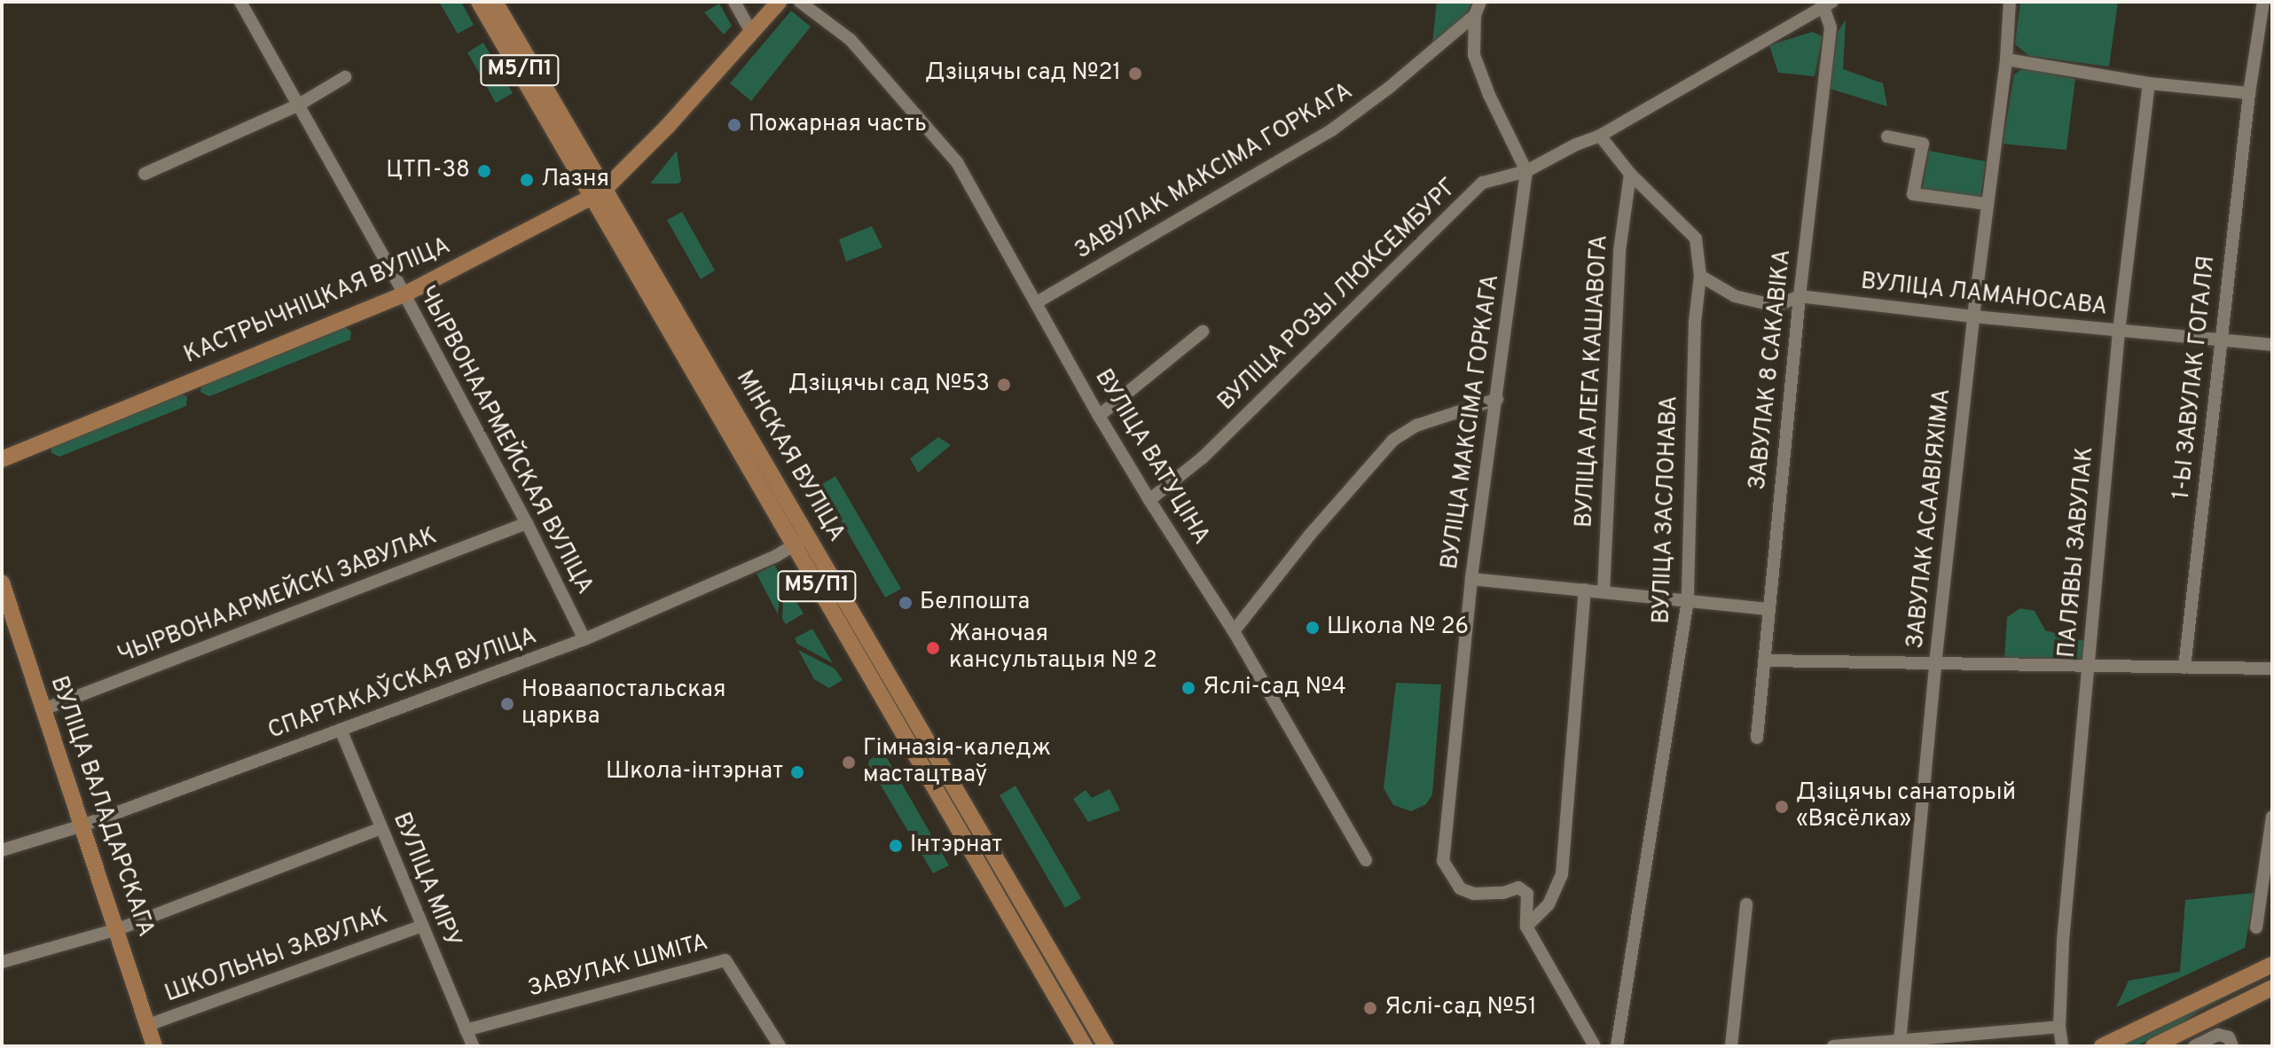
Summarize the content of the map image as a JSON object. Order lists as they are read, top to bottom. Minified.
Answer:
{"streets":{"main road":["М5/П1","КАСТРЫЧНІЦКАЯ ВУЛІЦА","МІНСКАЯ ВУЛІЦА","ВУЛІЦА ВАЛАДАРСКАГА"],"street":["ЗАВУЛАК МАКСІМА ГОРКАГА","ВУЛІЦА РОЗЫ ЛЮКСЕМБУРГ","ВУЛІЦА ЛАМАНОСАВА","ЗАВУЛАК 8 САКАВІКА","1-Ы ЗАВУЛАК ГОГАЛЯ","ВУЛІЦА АЛЕГА КАШАВОГА","ВУЛІЦА МАКСІМА ГОРКАГА","ЧЫРВОНААРМЕЙСКАЯ ВУЛІЦА","ВУЛІЦА ВАТУЦІНА","ВУЛІЦА ЗАСЛОНАВА","ЗАВУЛАК АСААВІЯХІМА","ПАЛЯВЫ ЗАВУЛАК","ЧЫРВОНААРМЕЙСКІ ЗАВУЛАК","СПАРТАКАЎСКАЯ ВУЛІЦА","ВУЛІЦА МІРУ","ШКОЛЬНЫ ЗАВУЛАК","ЗАВУЛАК ШМІТА"]},"crossings":[["ЗАВУЛАК МАКСІМА ГОРКАГА","ВУЛІЦА ВАТУЦІНА"],["ВУЛІЦА РОЗЫ ЛЮКСЕМБУРГ","ЗАВУЛАК 8 САКАВІКА"],["ВУЛІЦА РОЗЫ ЛЮКСЕМБУРГ","ВУЛІЦА МАКСІМА ГОРКАГА"],["ВУЛІЦА РОЗЫ ЛЮКСЕМБУРГ","ВУЛІЦА ВАТУЦІНА"],["ВУЛІЦА РОЗЫ ЛЮКСЕМБУРГ","ВУЛІЦА ЗАСЛОНАВА"],["ВУЛІЦА ЛАМАНОСАВА","ЗАВУЛАК 8 САКАВІКА"],["ВУЛІЦА ЛАМАНОСАВА","1-Ы ЗАВУЛАК ГОГАЛЯ"],["ВУЛІЦА ЛАМАНОСАВА","ВУЛІЦА ЗАСЛОНАВА"],["ВУЛІЦА ЛАМАНОСАВА","ЗАВУЛАК АСААВІЯХІМА"],["ВУЛІЦА ЛАМАНОСАВА","ПАЛЯВЫ ЗАВУЛАК"],["КАСТРЫЧНІЦКАЯ ВУЛІЦА","ЧЫРВОНААРМЕЙСКАЯ ВУЛІЦА"],["КАСТРЫЧНІЦКАЯ ВУЛІЦА","МІНСКАЯ ВУЛІЦА"],["ВУЛІЦА АЛЕГА КАШАВОГА","ВУЛІЦА ЗАСЛОНАВА"],["ЧЫРВОНААРМЕЙСКАЯ ВУЛІЦА","ЧЫРВОНААРМЕЙСКІ ЗАВУЛАК"],["ЧЫРВОНААРМЕЙСКАЯ ВУЛІЦА","СПАРТАКАЎСКАЯ ВУЛІЦА"],["МІНСКАЯ ВУЛІЦА","СПАРТАКАЎСКАЯ ВУЛІЦА"],["ЧЫРВОНААРМЕЙСКІ ЗАВУЛАК","ВУЛІЦА ВАЛАДАРСКАГА"],["СПАРТАКАЎСКАЯ ВУЛІЦА","ВУЛІЦА ВАЛАДАРСКАГА"],["СПАРТАКАЎСКАЯ ВУЛІЦА","ВУЛІЦА МІРУ"],["ВУЛІЦА ВАЛАДАРСКАГА","ШКОЛЬНЫ ЗАВУЛАК"],["ВУЛІЦА МІРУ","ШКОЛЬНЫ ЗАВУЛАК"],["ВУЛІЦА МІРУ","ЗАВУЛАК ШМІТА"]],"places":["Дзіцячы сад №21","Пожарная часть","ЦТП-38","Лазня","Дзіцячы сад №53","Белпошта","Школа № 26","Жаночая кансультацыя № 2","Яслі-сад №4","Новаапостальская царква","Гімназія-каледж мастацтваў","Школа-інтэрнат","Дзіцячы санаторый «Вясёлка»","Інтэрнат","Яслі-сад №51"]}
